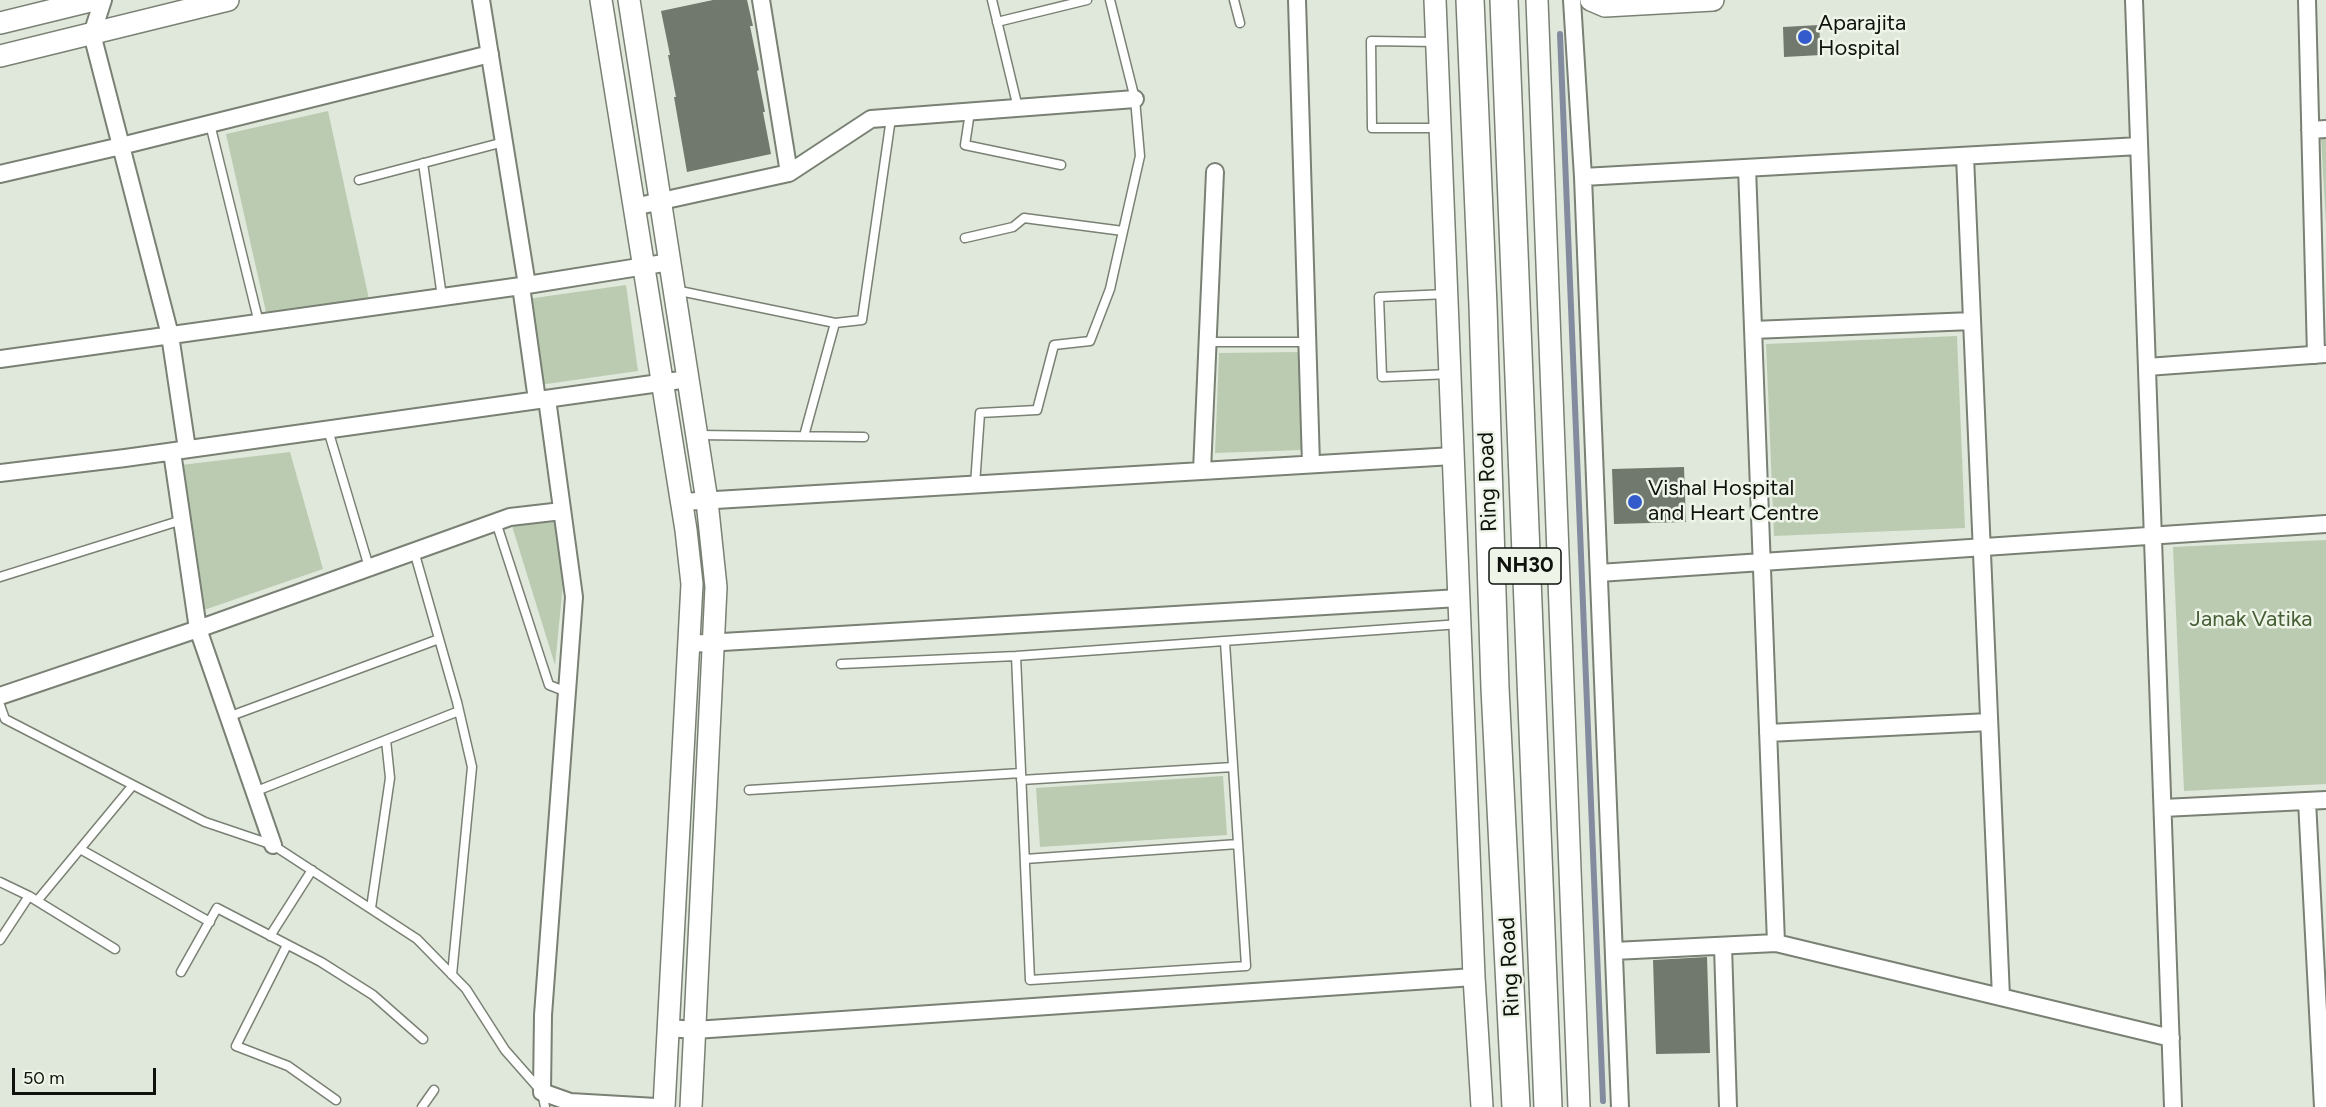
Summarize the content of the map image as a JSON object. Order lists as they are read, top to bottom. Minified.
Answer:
{"streets":{"highway":["Ring Road","NH30"]},"parks":["Janak Vatika"],"places":["Aparajita Hospital","Vishal Hospital and Heart Centre"],"scale_bar":"50 m"}
